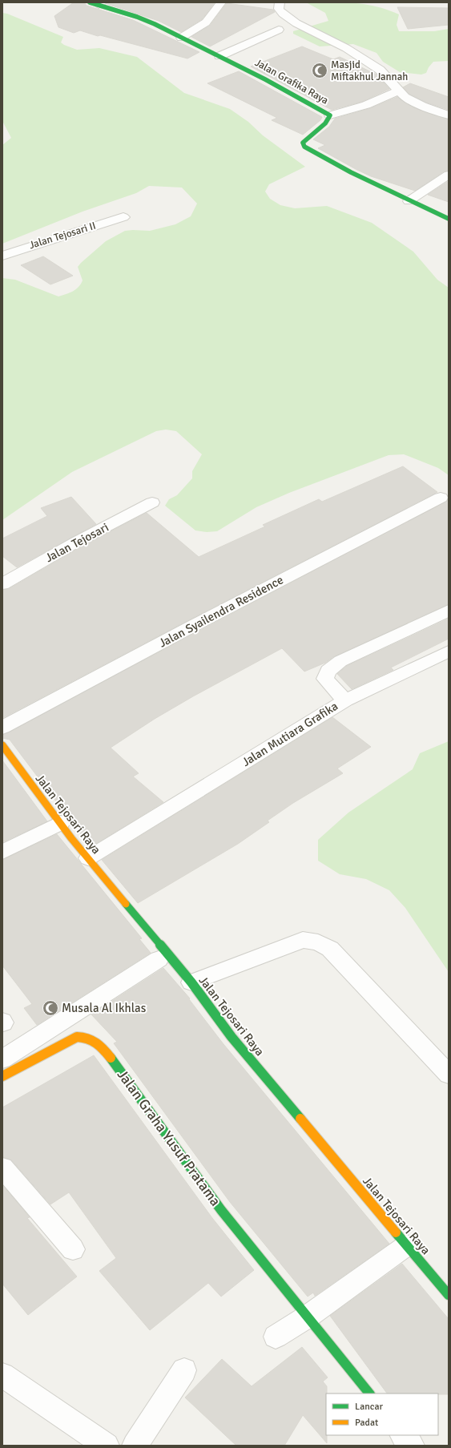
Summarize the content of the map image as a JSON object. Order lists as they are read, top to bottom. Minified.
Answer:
{"streets":{"street":["Jalan Grafika Raya","Jalan Tejosari II","Jalan Tejosari","Jalan Syailendra Residence","Jalan Mutiara Grafika","Jalan Tejosari Raya","Jalan Graha Yusuf Pratama"]},"crossings":[["Jalan Mutiara Grafika","Jalan Tejosari Raya"]],"places":{"mosque":["Masjid Miftakhul Jannah","Musala Al Ikhlas"]},"legend":["Lancar","Padat"]}
